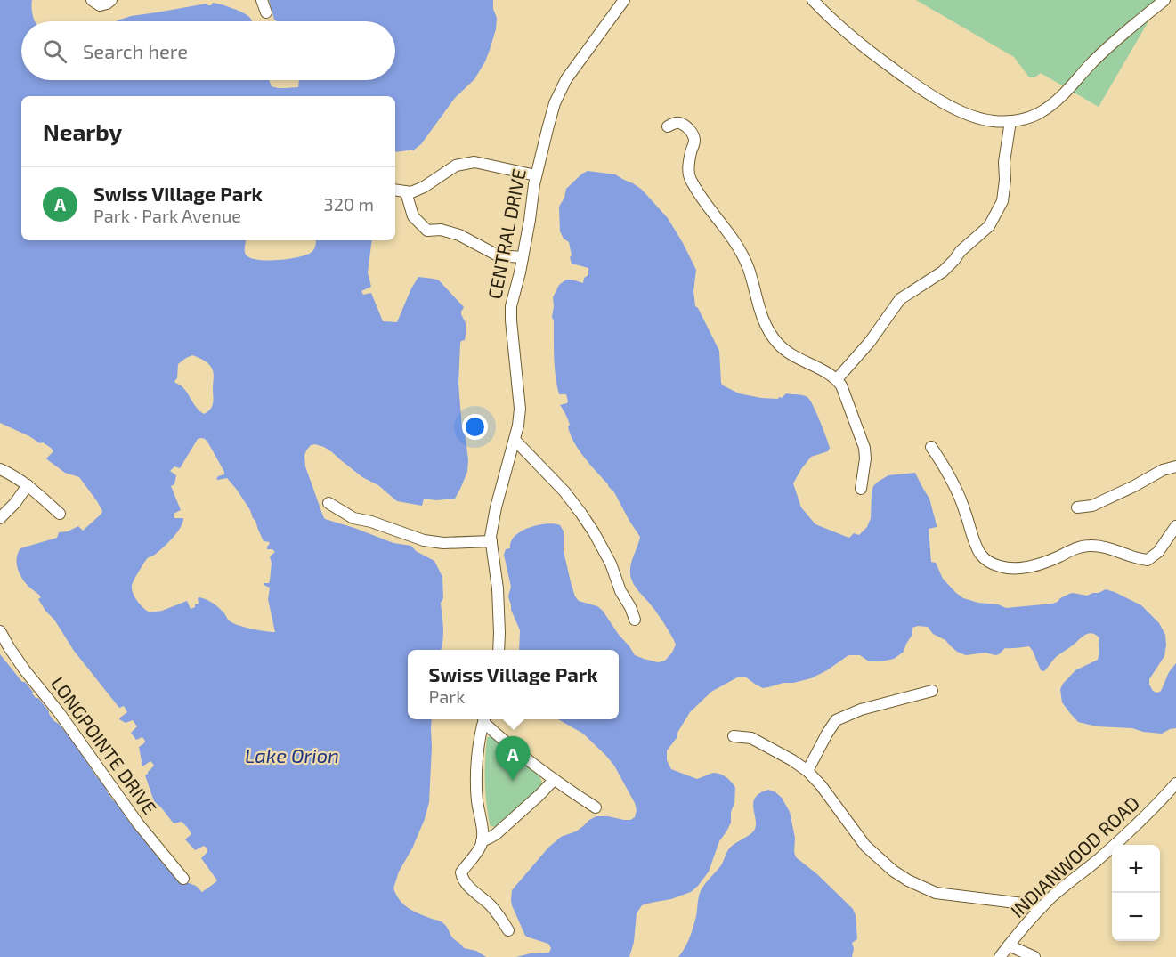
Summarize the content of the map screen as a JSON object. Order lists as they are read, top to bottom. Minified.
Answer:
{"streets":{"street":["CENTRAL DRIVE","LONGPOINTE DRIVE","INDIANWOOD ROAD"]},"water":["Lake Orion"],"page":{"search":"Search here","heading":"Nearby","list":[{"mark":"A","name":"Swiss Village Park","note":"Park · Park Avenue","value":"320 m"}],"popup":["Swiss Village Park","Park"],"pins":"A","map_buttons":["+","−"]}}
